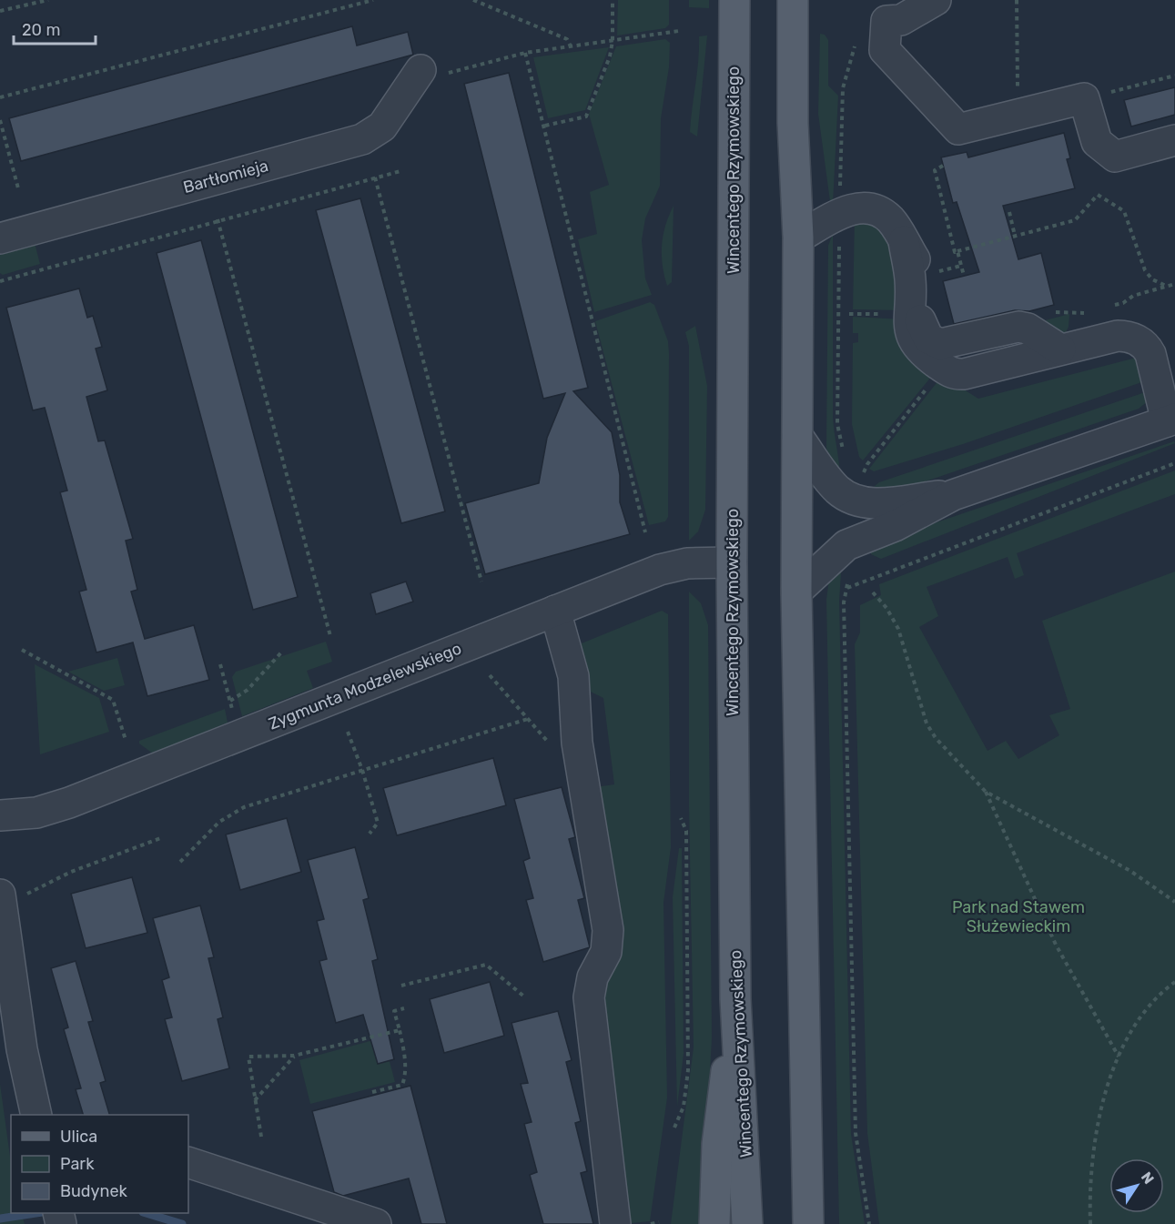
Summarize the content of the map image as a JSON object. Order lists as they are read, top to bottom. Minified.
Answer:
{"streets":{"main road":["Wincentego Rzymowskiego"],"street":["Bartłomieja","Zygmunta Modzelewskiego"]},"crossings":[["Wincentego Rzymowskiego","Zygmunta Modzelewskiego"]],"parks":["Park nad Stawem Służewieckim"],"legend":["Ulica","Park","Budynek"],"scale_bar":"20 m","north":"top right"}
